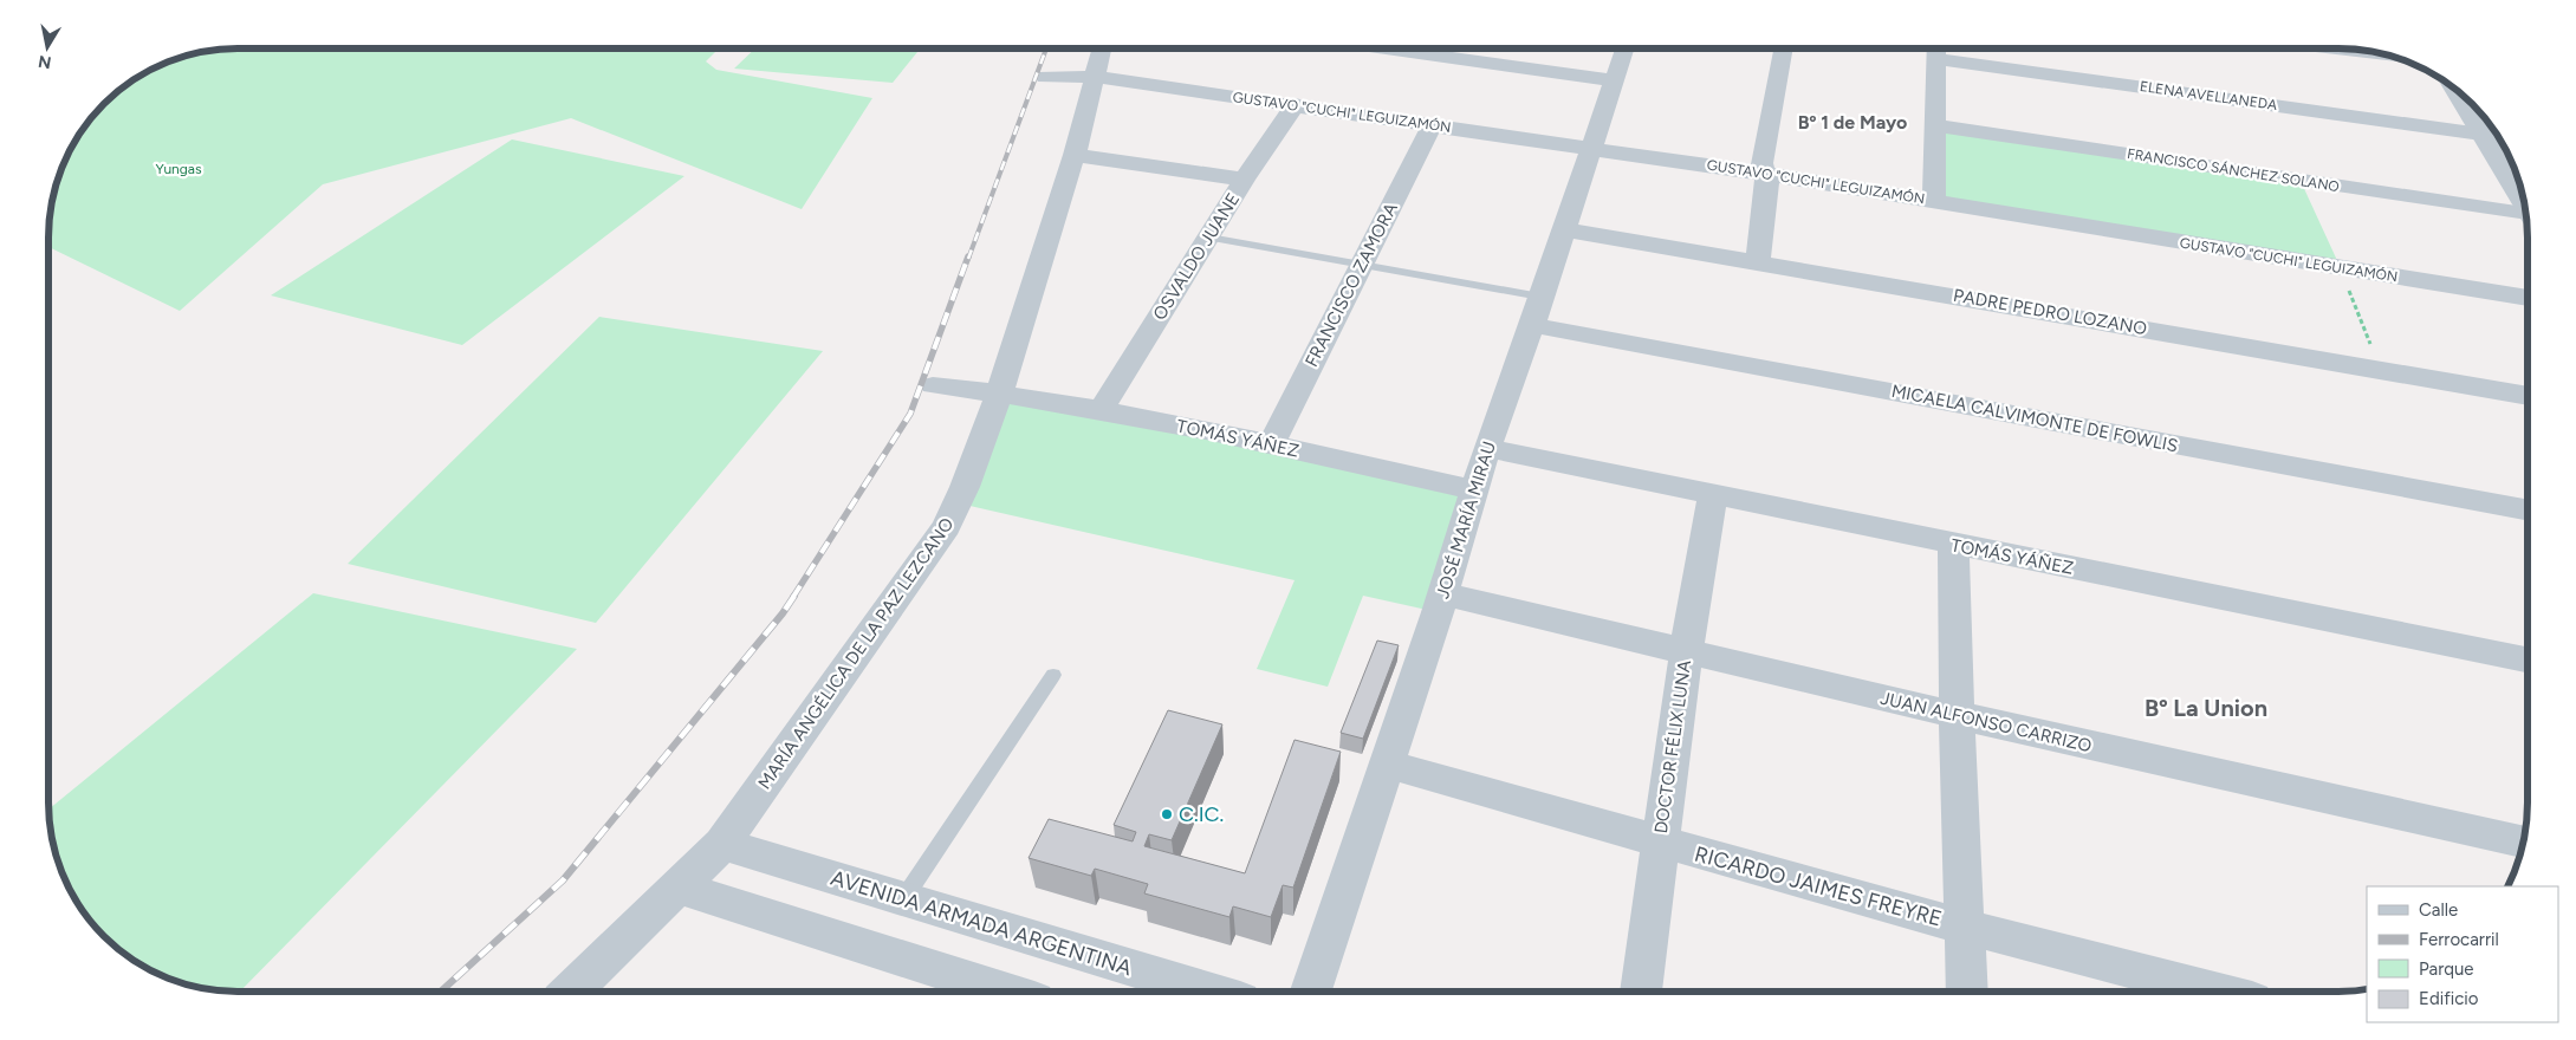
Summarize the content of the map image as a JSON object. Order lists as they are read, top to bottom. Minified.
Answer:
{"streets":{"street":["ELENA AVELLANEDA","GUSTAVO \"CUCHI\" LEGUIZAMÓN","FRANCISCO SÁNCHEZ SOLANO","OSVALDO JUANE","FRANCISCO ZAMORA","PADRE PEDRO LOZANO","MICAELA CALVIMONTE DE FOWLIS","TOMÁS YÁÑEZ","JOSÉ MARÍA MIRAU","MARÍA ANGÉLICA DE LA PAZ LEZCANO","JUAN ALFONSO CARRIZO","DOCTOR FÉLIX LUNA","RICARDO JAIMES FREYRE","AVENIDA ARMADA ARGENTINA"]},"crossings":[["GUSTAVO \"CUCHI\" LEGUIZAMÓN","OSVALDO JUANE"],["GUSTAVO \"CUCHI\" LEGUIZAMÓN","FRANCISCO ZAMORA"],["GUSTAVO \"CUCHI\" LEGUIZAMÓN","JOSÉ MARÍA MIRAU"],["GUSTAVO \"CUCHI\" LEGUIZAMÓN","MARÍA ANGÉLICA DE LA PAZ LEZCANO"],["OSVALDO JUANE","TOMÁS YÁÑEZ"],["FRANCISCO ZAMORA","TOMÁS YÁÑEZ"],["PADRE PEDRO LOZANO","JOSÉ MARÍA MIRAU"],["MICAELA CALVIMONTE DE FOWLIS","JOSÉ MARÍA MIRAU"],["TOMÁS YÁÑEZ","JOSÉ MARÍA MIRAU"],["TOMÁS YÁÑEZ","MARÍA ANGÉLICA DE LA PAZ LEZCANO"],["TOMÁS YÁÑEZ","DOCTOR FÉLIX LUNA"],["JOSÉ MARÍA MIRAU","JUAN ALFONSO CARRIZO"],["JOSÉ MARÍA MIRAU","RICARDO JAIMES FREYRE"],["MARÍA ANGÉLICA DE LA PAZ LEZCANO","AVENIDA ARMADA ARGENTINA"],["JUAN ALFONSO CARRIZO","DOCTOR FÉLIX LUNA"],["DOCTOR FÉLIX LUNA","RICARDO JAIMES FREYRE"]],"districts":["Bº 1 de Mayo","Bº La Union"],"parks":["Yungas"],"places":["C.IC."],"legend":["Calle","Ferrocarril","Parque","Edificio"],"north":"bottom"}
